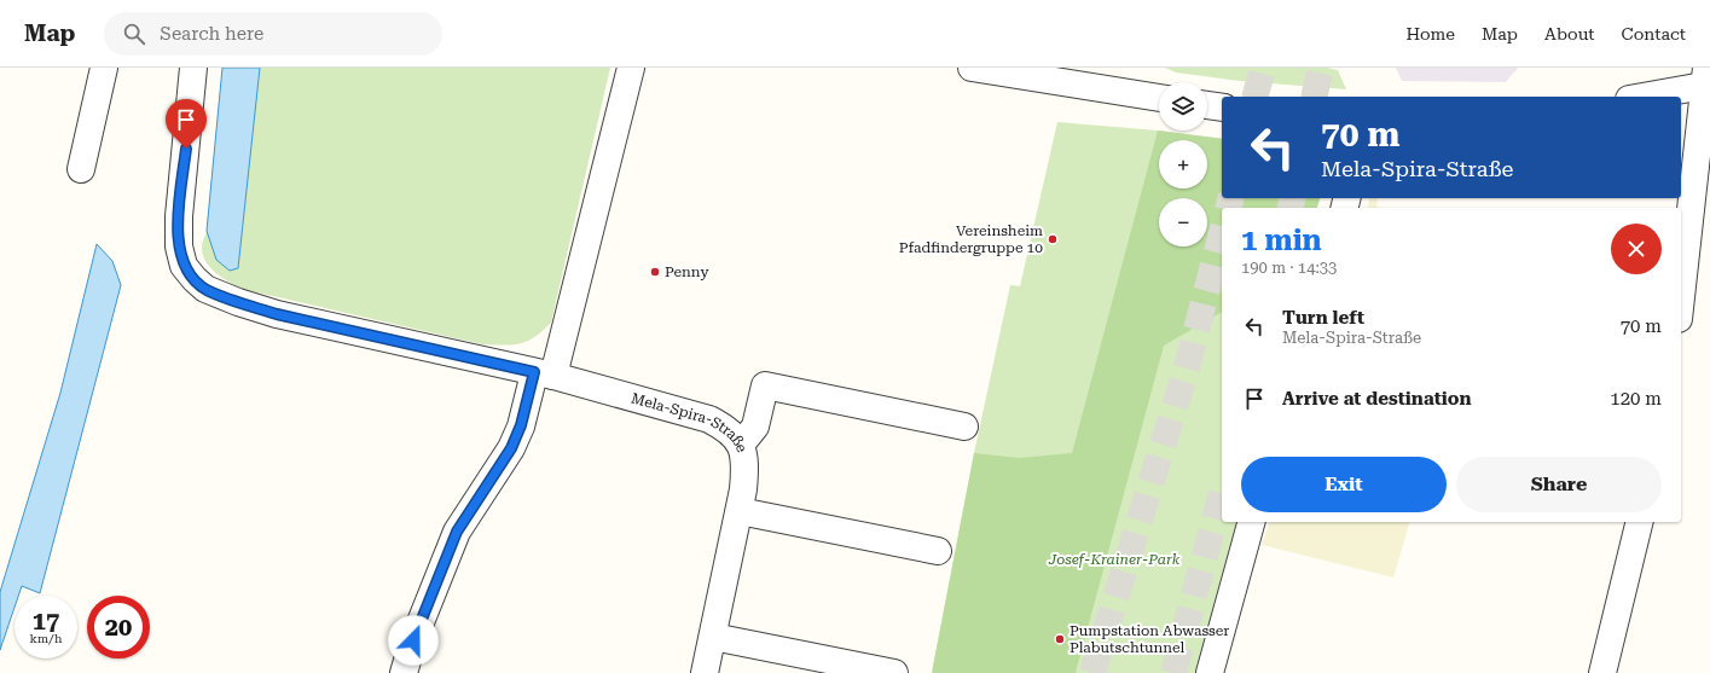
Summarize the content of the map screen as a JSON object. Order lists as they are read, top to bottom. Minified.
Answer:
{"streets":{"street":["Mela-Spira-Straße"]},"parks":["Josef-Krainer-Park"],"places":["Vereinsheim Pfadfindergruppe 10","Penny","Pumpstation Abwasser Plabutschtunnel"],"page":{"header":"Map","search":"Search here","nav":["Home","Map","About","Contact"],"map_buttons":["+","−"],"turn":["70 m","Mela-Spira-Straße"],"heading":["1 min","190 m · 14:33"],"list":[{"name":"Turn left","note":"Mela-Spira-Straße","value":"70 m"},{"name":"Arrive at destination","value":"120 m"}],"buttons":["Exit","Share"],"speed":"17 km/h","limit":"20"}}
